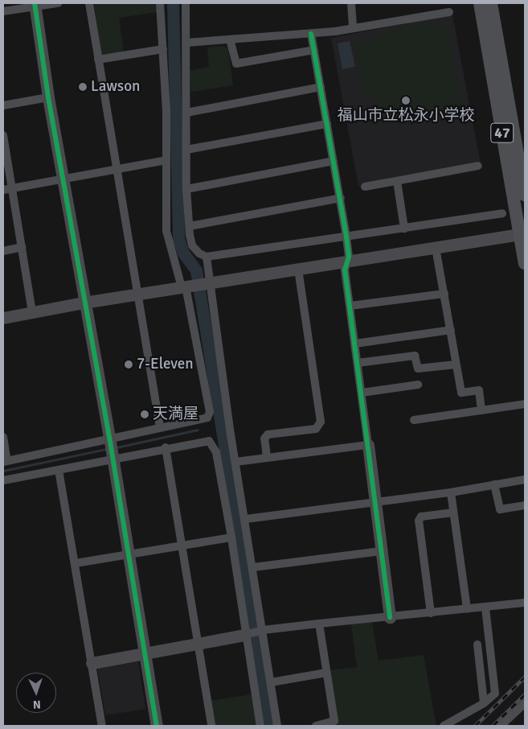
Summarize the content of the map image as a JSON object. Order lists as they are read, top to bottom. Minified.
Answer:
{"streets":{"main road":["47"]},"places":["Lawson","福山市立松永小学校","7-Eleven","天満屋"],"north":"bottom"}
